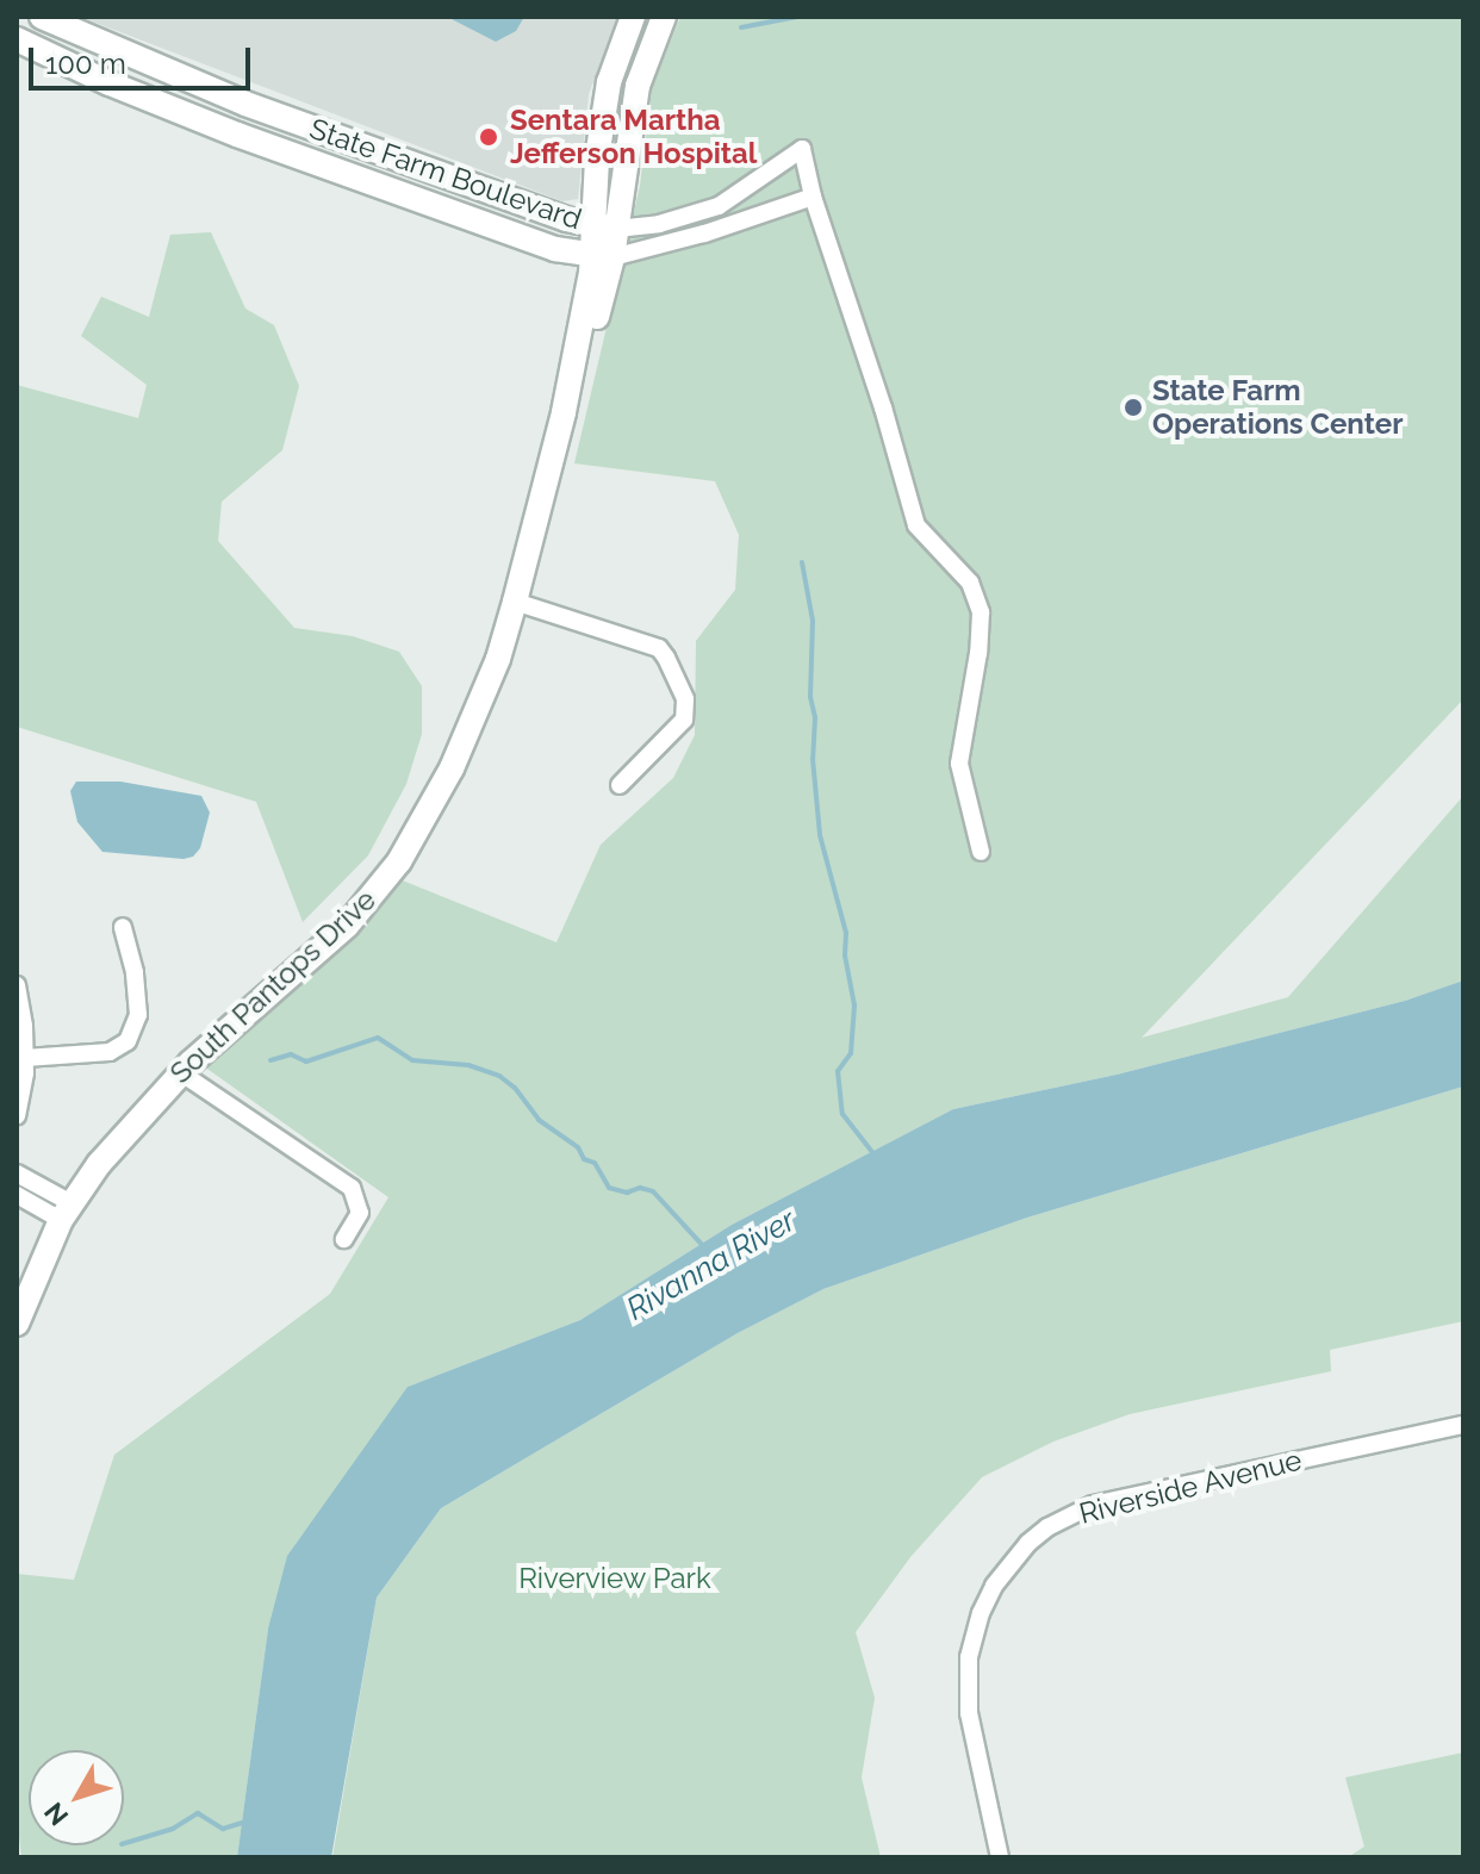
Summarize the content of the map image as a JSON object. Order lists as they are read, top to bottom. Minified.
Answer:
{"streets":{"street":["State Farm Boulevard","South Pantops Drive","Riverside Avenue"]},"crossings":[["State Farm Boulevard","South Pantops Drive"]],"water":["Rivanna River"],"parks":["Riverview Park"],"places":["Sentara Martha Jefferson Hospital","State Farm Operations Center"],"scale_bar":"100 m","north":"bottom left"}
